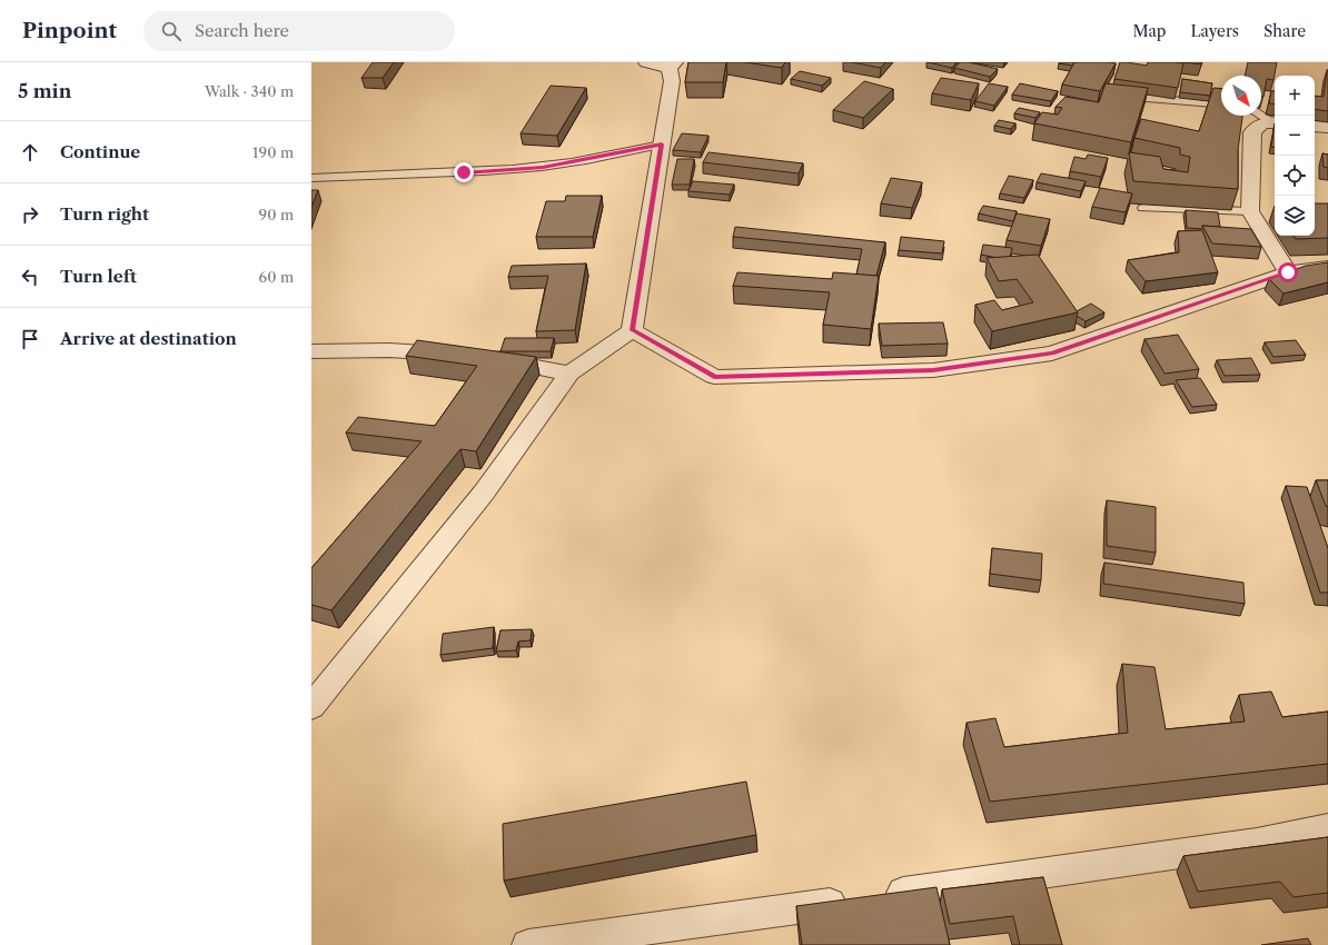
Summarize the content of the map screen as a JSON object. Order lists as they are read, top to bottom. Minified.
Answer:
{"north":"bottom right","page":{"header":"Pinpoint","search":"Search here","nav":["Map","Layers","Share"],"heading":["5 min","Walk · 340 m"],"map_buttons":["+","−"],"list":[["Continue","190 m"],["Turn right","90 m"],["Turn left","60 m"],"Arrive at destination"]}}
